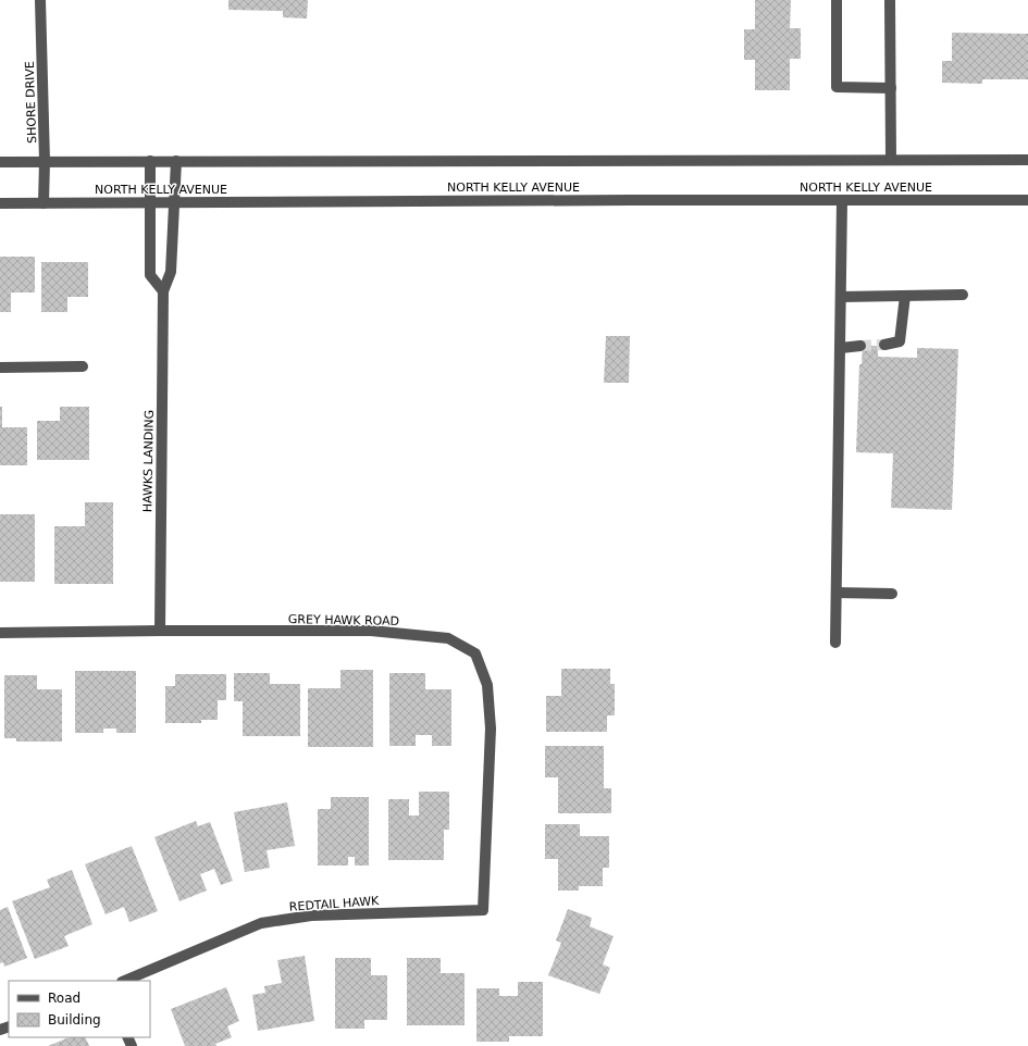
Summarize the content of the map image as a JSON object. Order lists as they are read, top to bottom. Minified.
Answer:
{"streets":{"street":["SHORE DRIVE","NORTH KELLY AVENUE","HAWKS LANDING","GREY HAWK ROAD","REDTAIL HAWK"]},"crossings":[["SHORE DRIVE","NORTH KELLY AVENUE"],["NORTH KELLY AVENUE","HAWKS LANDING"],["HAWKS LANDING","GREY HAWK ROAD"],["GREY HAWK ROAD","REDTAIL HAWK"]],"legend":["Road","Building"]}
